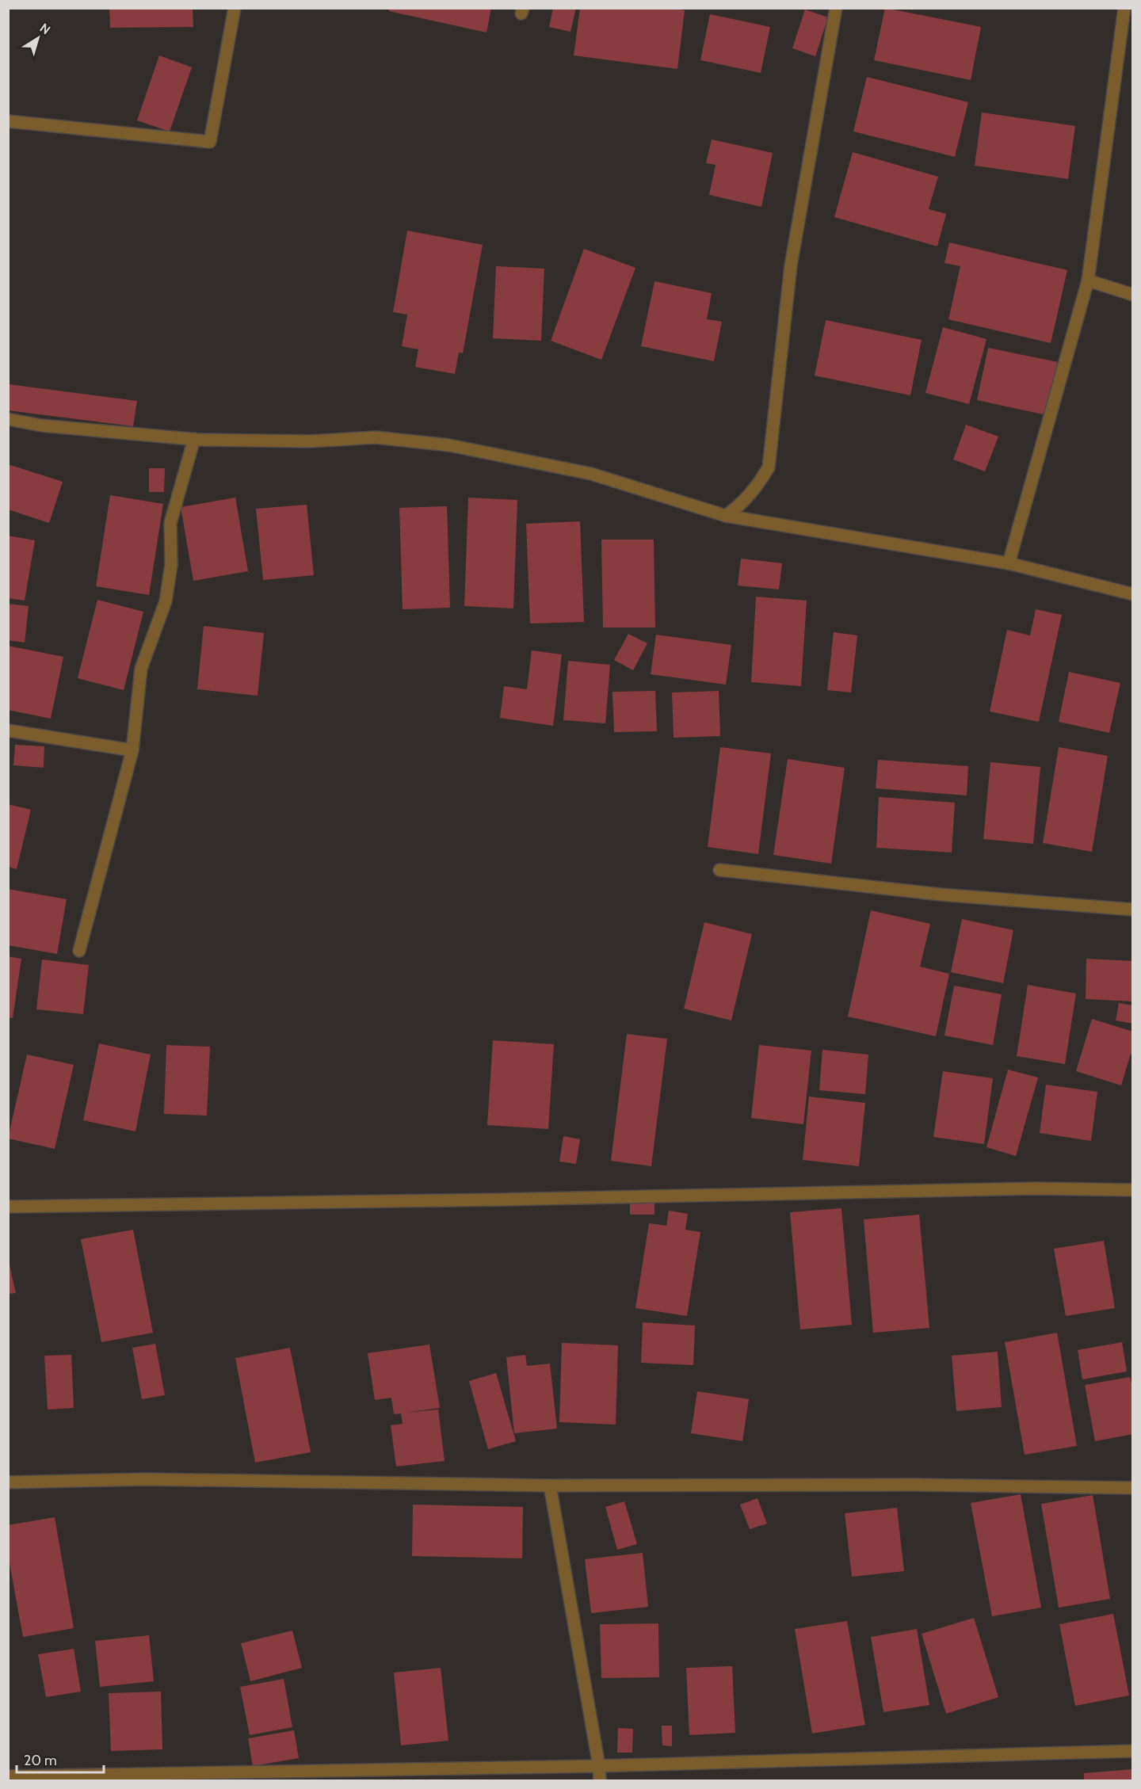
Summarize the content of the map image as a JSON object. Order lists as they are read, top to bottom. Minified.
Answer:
{"scale_bar":"20 m","north":"top right"}
